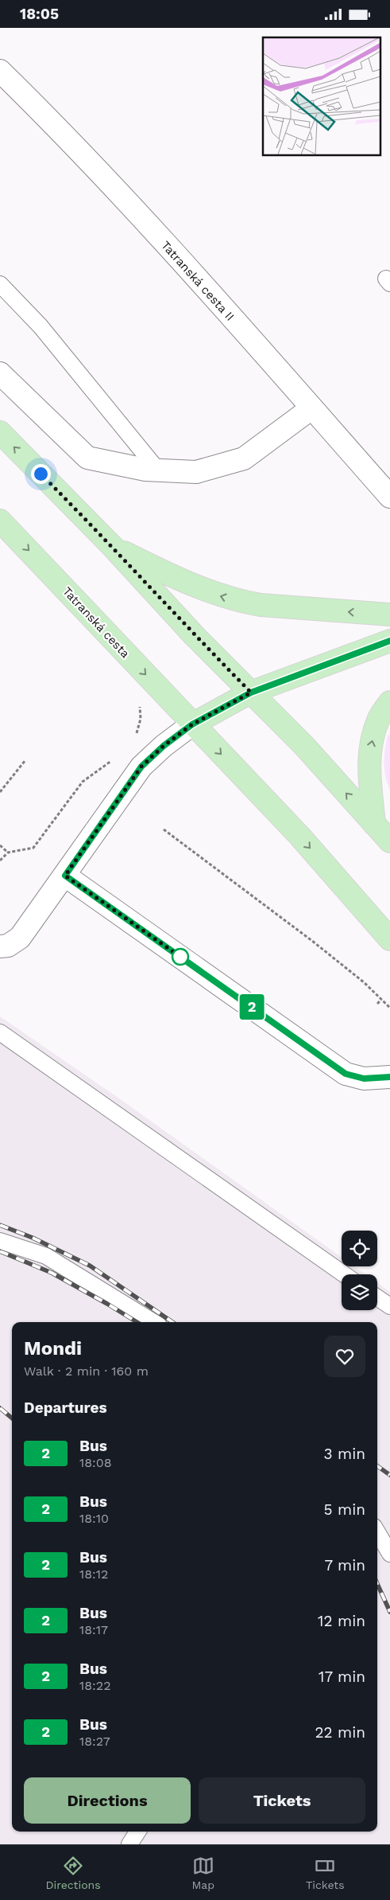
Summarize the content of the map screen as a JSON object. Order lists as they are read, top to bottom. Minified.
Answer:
{"streets":{"main road":["Tatranská cesta"],"street":["Tatranská cesta II"]},"lines":["bus line 2"],"page":{"status":"18:05","on_map":"2","heading":[["Mondi","Walk · 2 min · 160 m"],"Departures"],"list":[{"mark":"2","name":"Bus","note":"18:08","value":"3 min"},{"mark":"2","name":"Bus","note":"18:10","value":"5 min"},{"mark":"2","name":"Bus","note":"18:12","value":"7 min"},{"mark":"2","name":"Bus","note":"18:17","value":"12 min"},{"mark":"2","name":"Bus","note":"18:22","value":"17 min"},{"mark":"2","name":"Bus","note":"18:27","value":"22 min"}],"buttons":["Directions","Tickets"],"tabs":["Directions","Map","Tickets"]}}
